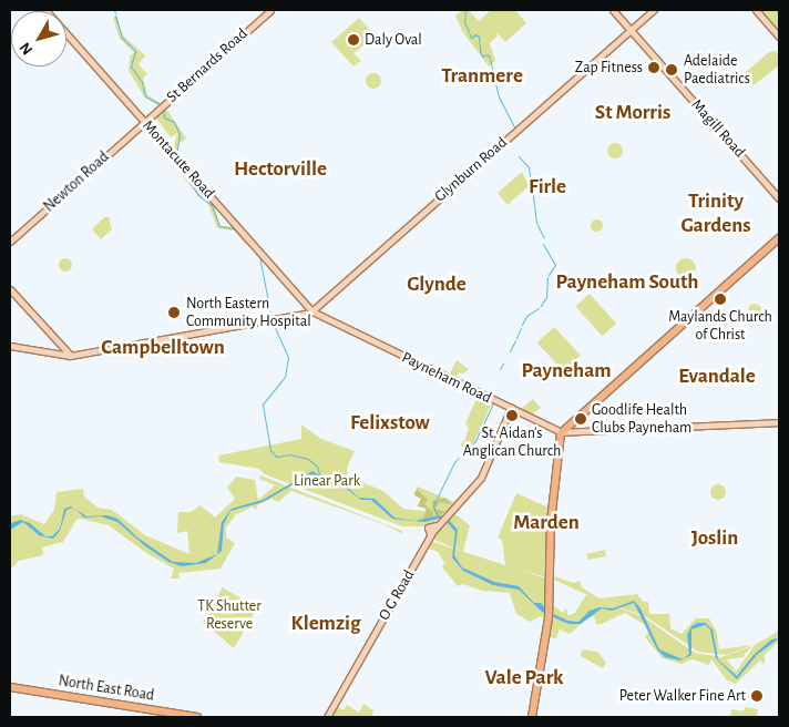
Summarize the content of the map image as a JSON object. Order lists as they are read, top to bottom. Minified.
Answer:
{"streets":{"highway":["North East Road"],"main road":["St Bernards Road","Magill Road","Montacute Road","Glynburn Road","Newton Road","Payneham Road","O G Road"]},"crossings":[["St Bernards Road","Montacute Road"],["St Bernards Road","Newton Road"],["Magill Road","Glynburn Road"],["Montacute Road","Glynburn Road"],["Montacute Road","Newton Road"],["Montacute Road","Payneham Road"],["Glynburn Road","Payneham Road"],["Payneham Road","O G Road"]],"districts":["Tranmere","St Morris","Hectorville","Firle","Trinity Gardens","Payneham South","Glynde","Campbelltown","Payneham","Evandale","Felixstow","Marden","Joslin","Klemzig","Vale Park"],"parks":["Linear Park","TK Shutter Reserve"],"places":["Daly Oval","Zap Fitness","Adelaide Paediatrics","Maylands Church of Christ","North Eastern Community Hospital","St. Aidan's Anglican Church","Goodlife Health Clubs Payneham","Peter Walker Fine Art"],"north":"bottom left"}
